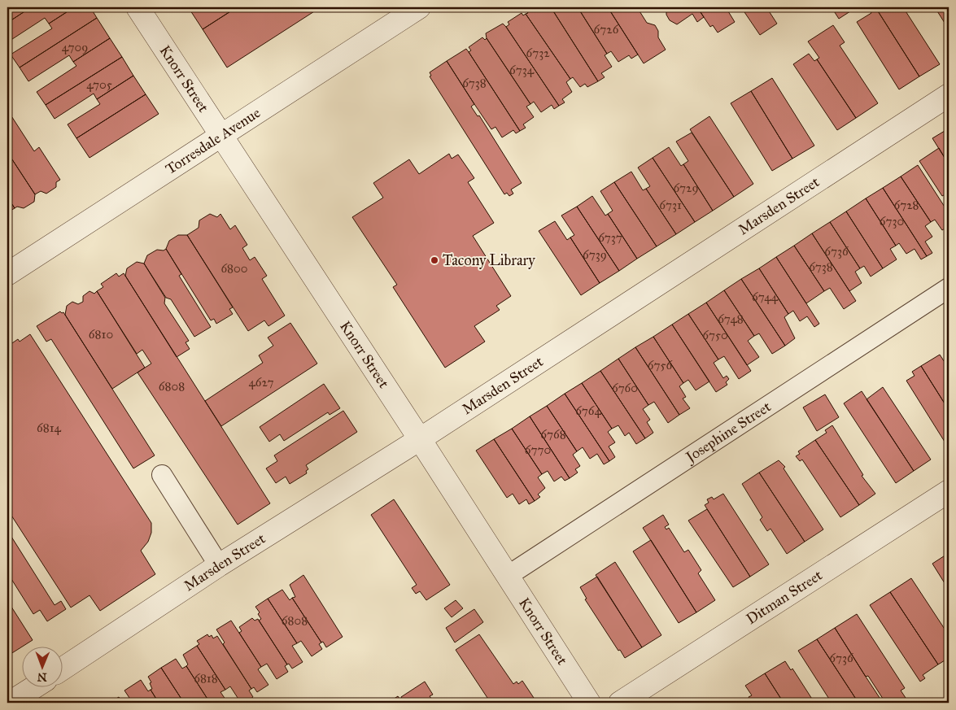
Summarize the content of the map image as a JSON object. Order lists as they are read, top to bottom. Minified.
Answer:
{"streets":{"street":["Knorr Street","Torresdale Avenue","Marsden Street","Ditman Street"],"lane":["Josephine Street"]},"crossings":[["Knorr Street","Torresdale Avenue"],["Knorr Street","Marsden Street"],["Knorr Street","Josephine Street"]],"places":["Tacony Library"],"house_numbers":["6726","4709","6732","6734","6738","4705","6729","6731","6728","6730","6737","6736","6739","6738","6800","6744","6748","6810","6750","6756","4627","6808","6760","6764","6814","6768","6770","6808","6736","6818"],"north":"bottom"}
